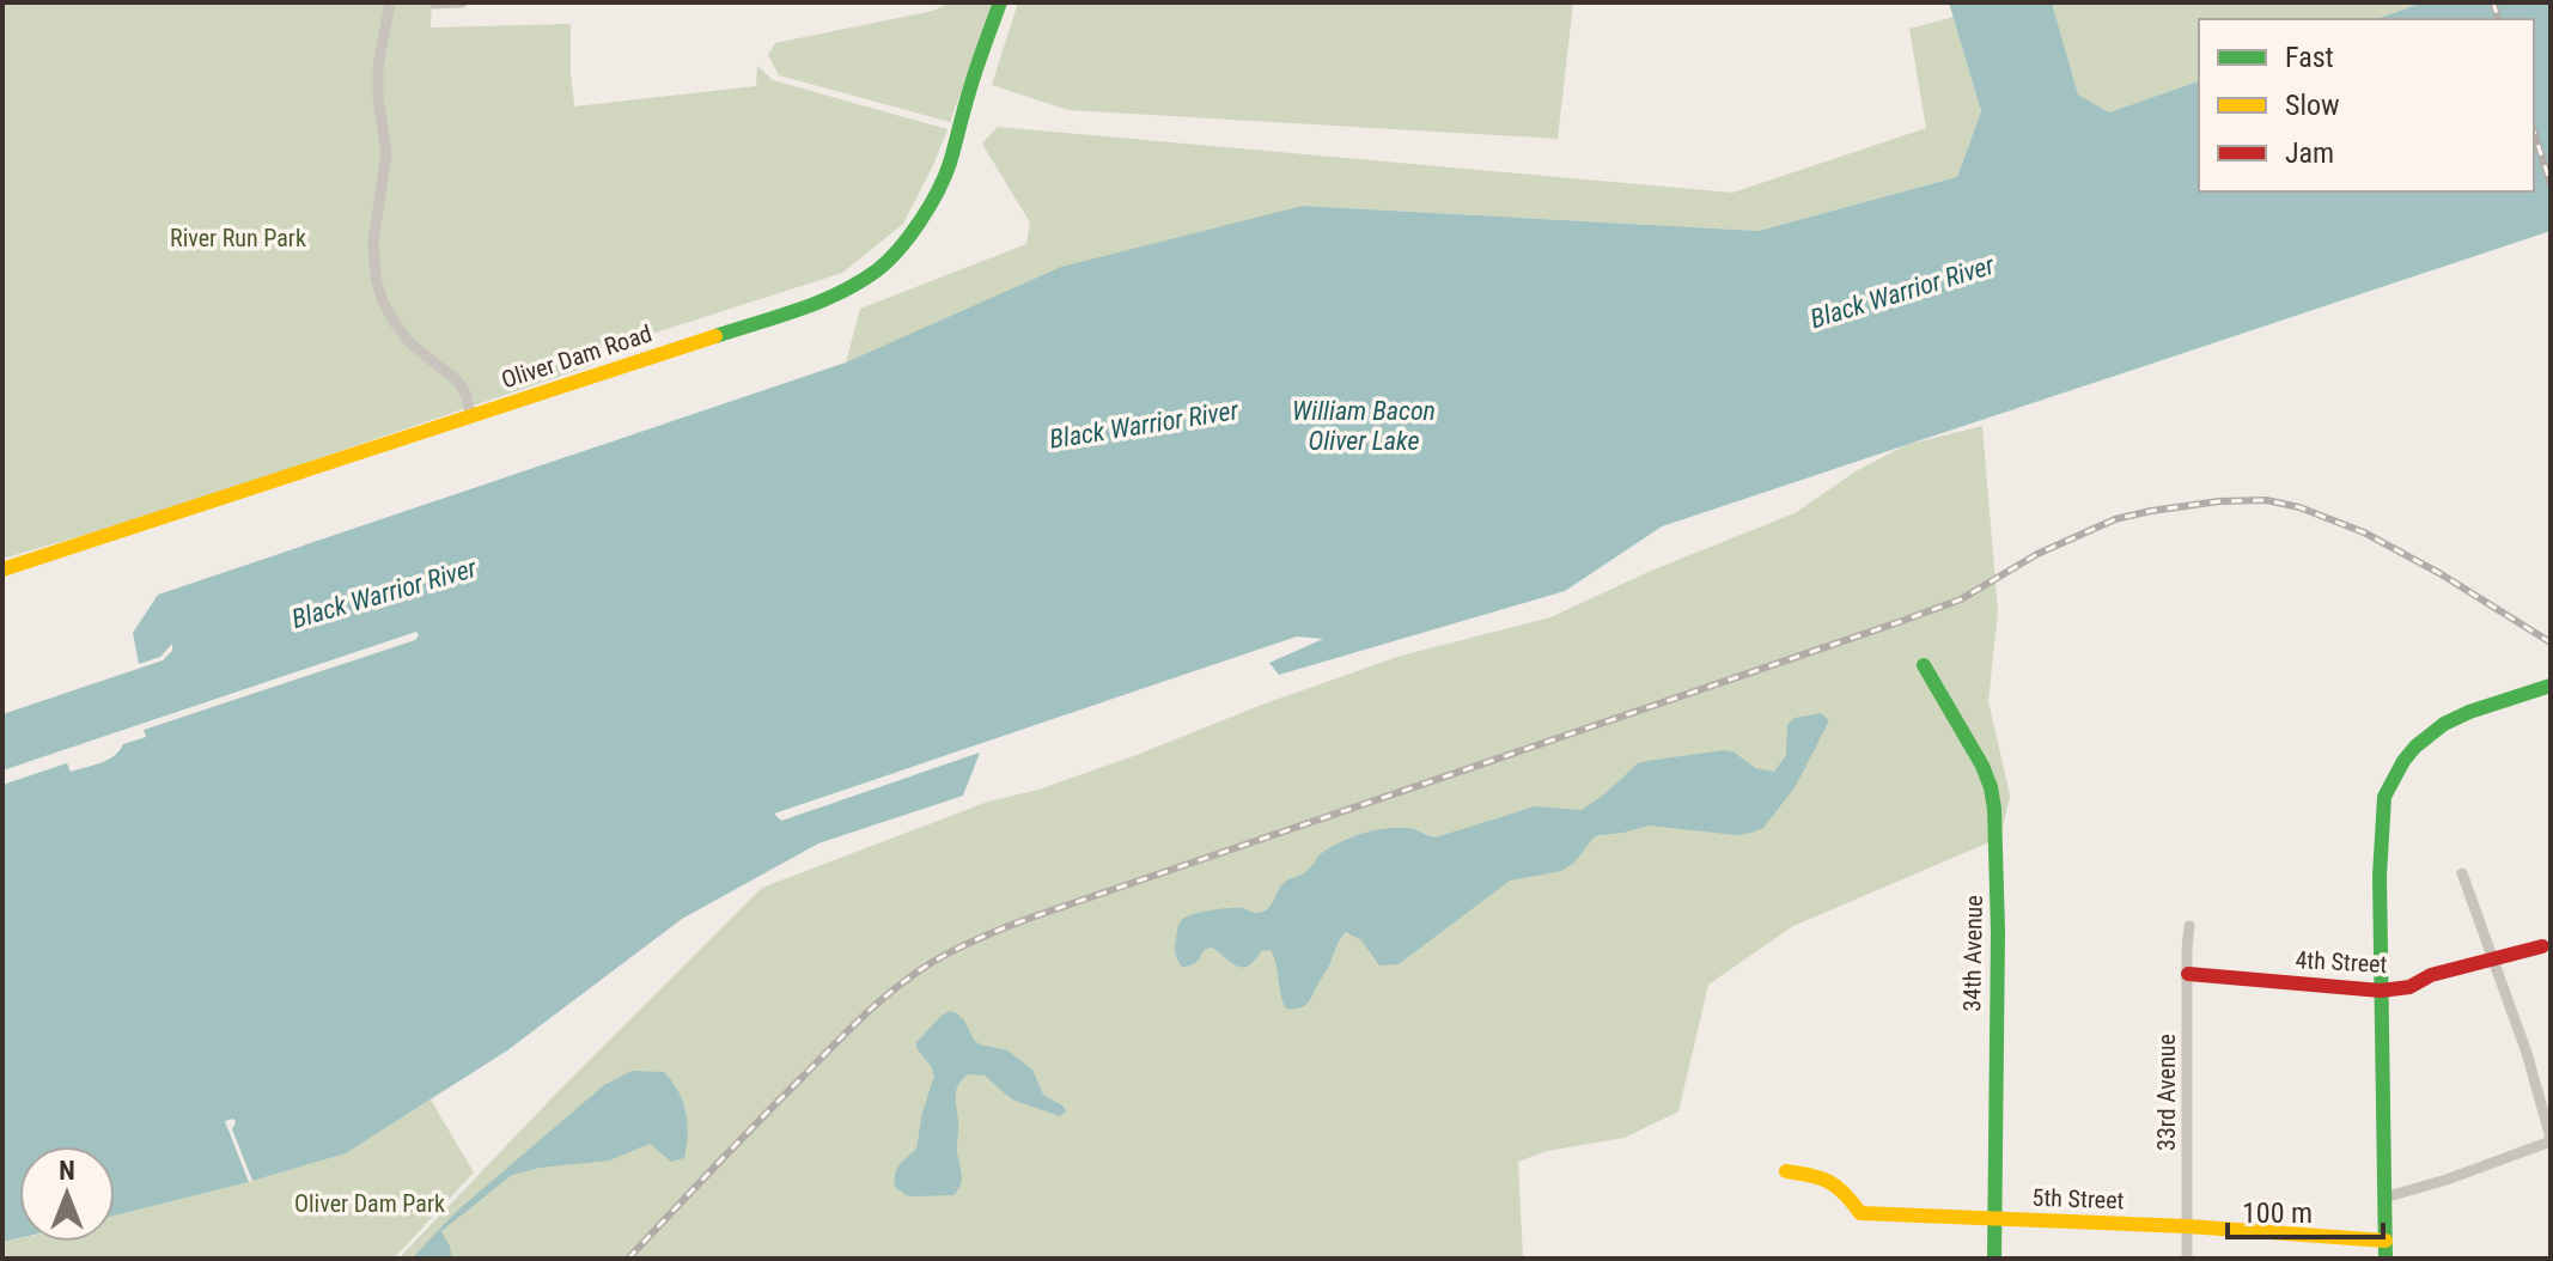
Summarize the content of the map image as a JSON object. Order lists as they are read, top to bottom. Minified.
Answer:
{"streets":{"street":["Oliver Dam Road","34th Avenue","4th Street","33rd Avenue","5th Street"]},"crossings":[["34th Avenue","5th Street"],["4th Street","33rd Avenue"],["33rd Avenue","5th Street"]],"water":["Black Warrior River","William Bacon Oliver Lake"],"parks":["River Run Park","Oliver Dam Park"],"legend":["Fast","Slow","Jam"],"scale_bar":"100 m","north":"top"}
